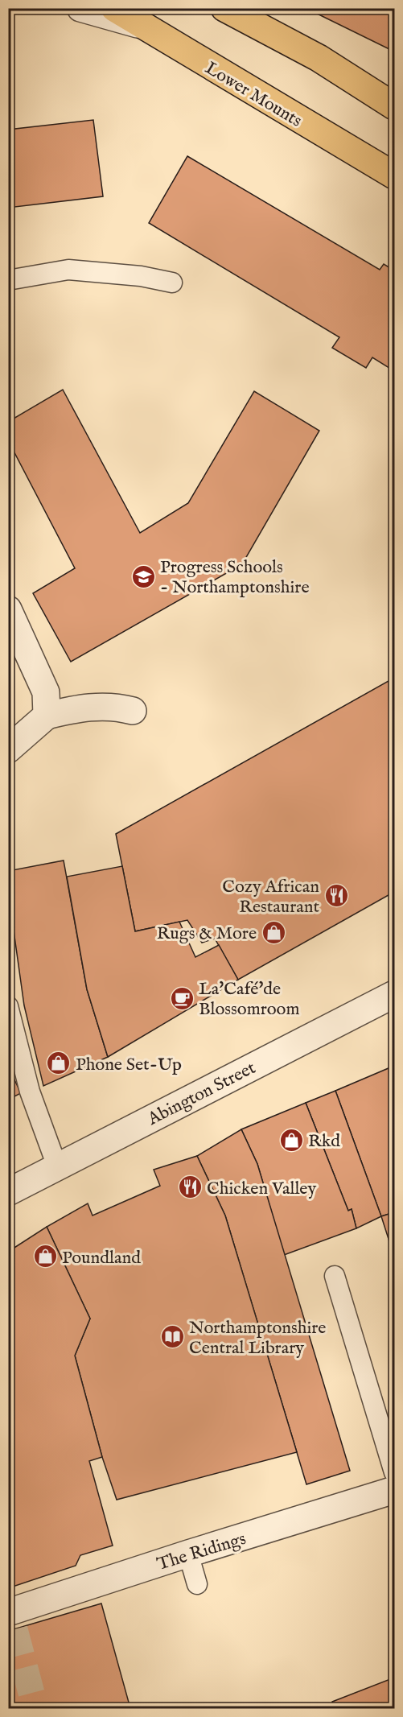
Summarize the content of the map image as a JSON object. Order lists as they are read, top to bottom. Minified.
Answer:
{"streets":{"main road":["Lower Mounts"],"street":["Abington Street","The Ridings"]},"places":{"school or university":["Progress Schools - Northamptonshire"],"restaurant":["Cozy African Restaurant","Chicken Valley"],"shop":["Rugs & More","Phone Set-Up","Rkd","Poundland"],"cafe":["La'Café'de Blossomroom"],"library":["Northamptonshire Central Library"]}}
